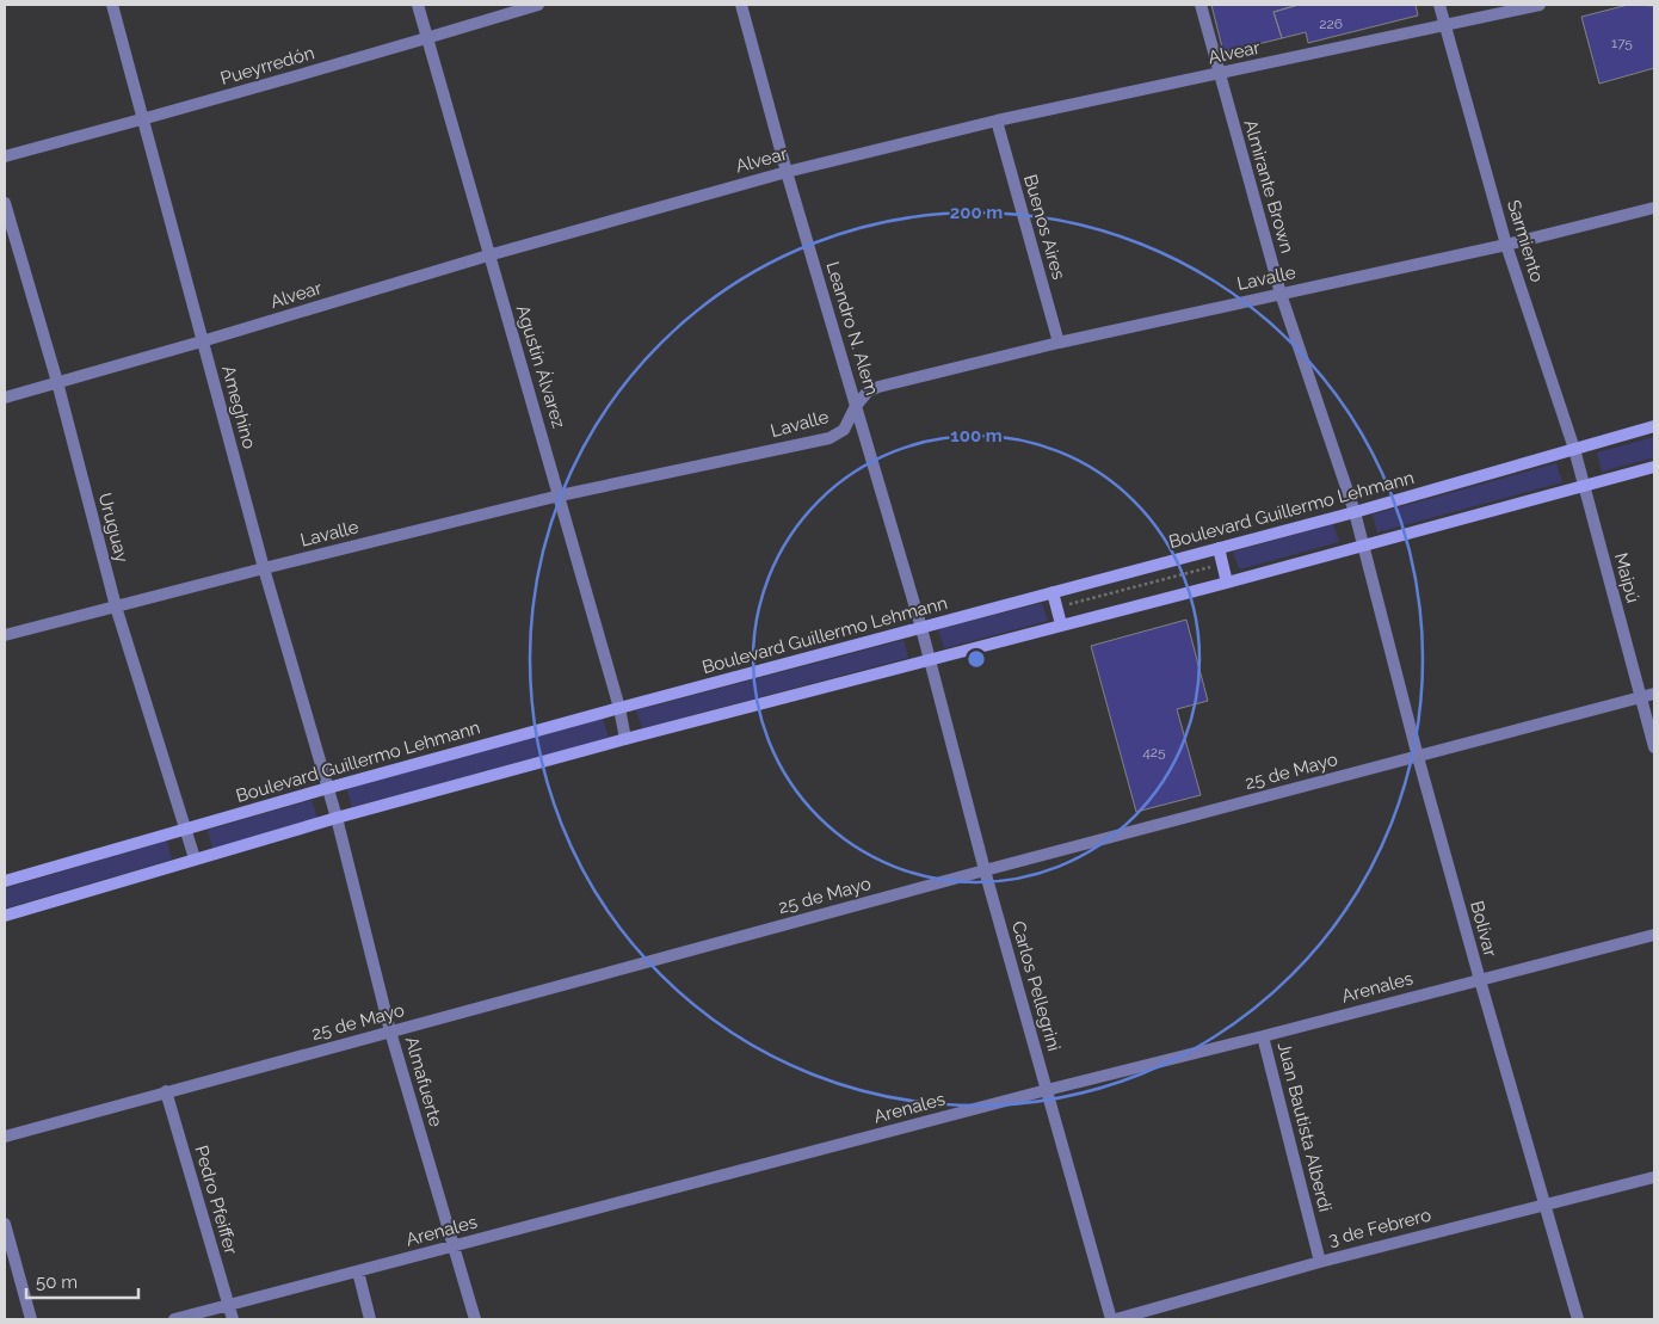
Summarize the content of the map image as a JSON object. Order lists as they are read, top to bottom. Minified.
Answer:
{"streets":{"main road":["Boulevard Guillermo Lehmann"],"street":["Alvear","Pueyrredón","Almirante Brown","Buenos Aires","Sarmiento","Lavalle","Leandro N. Alem","Agustín Álvarez","Ameghino","Uruguay","Maipú","25 de Mayo","Bolívar","Carlos Pellegrini","Arenales","Almafuerte","Juan Bautista Alberdi","Pedro Pfeiffer","3 de Febrero"]},"crossings":[["Alvear","Almirante Brown"],["Alvear","Buenos Aires"],["Alvear","Sarmiento"],["Alvear","Leandro N. Alem"],["Alvear","Agustín Álvarez"],["Alvear","Ameghino"],["Alvear","Uruguay"],["Pueyrredón","Agustín Álvarez"],["Pueyrredón","Ameghino"],["Almirante Brown","Lavalle"],["Almirante Brown","Boulevard Guillermo Lehmann"],["Almirante Brown","Bolívar"],["Buenos Aires","Lavalle"],["Sarmiento","Lavalle"],["Sarmiento","Boulevard Guillermo Lehmann"],["Sarmiento","Maipú"],["Lavalle","Leandro N. Alem"],["Lavalle","Agustín Álvarez"],["Lavalle","Ameghino"],["Lavalle","Uruguay"],["Leandro N. Alem","Boulevard Guillermo Lehmann"],["Leandro N. Alem","Carlos Pellegrini"],["Agustín Álvarez","Boulevard Guillermo Lehmann"],["Ameghino","Boulevard Guillermo Lehmann"],["Ameghino","Almafuerte"],["Boulevard Guillermo Lehmann","Uruguay"],["Maipú","25 de Mayo"],["25 de Mayo","Bolívar"],["25 de Mayo","Carlos Pellegrini"],["25 de Mayo","Almafuerte"],["25 de Mayo","Pedro Pfeiffer"],["Bolívar","Arenales"],["Bolívar","3 de Febrero"],["Carlos Pellegrini","Arenales"],["Arenales","Almafuerte"],["Arenales","Juan Bautista Alberdi"],["Arenales","Pedro Pfeiffer"],["Juan Bautista Alberdi","3 de Febrero"]],"house_numbers":["226","175","425"],"scale_bar":"50 m","rings":["200 m","100 m"]}
